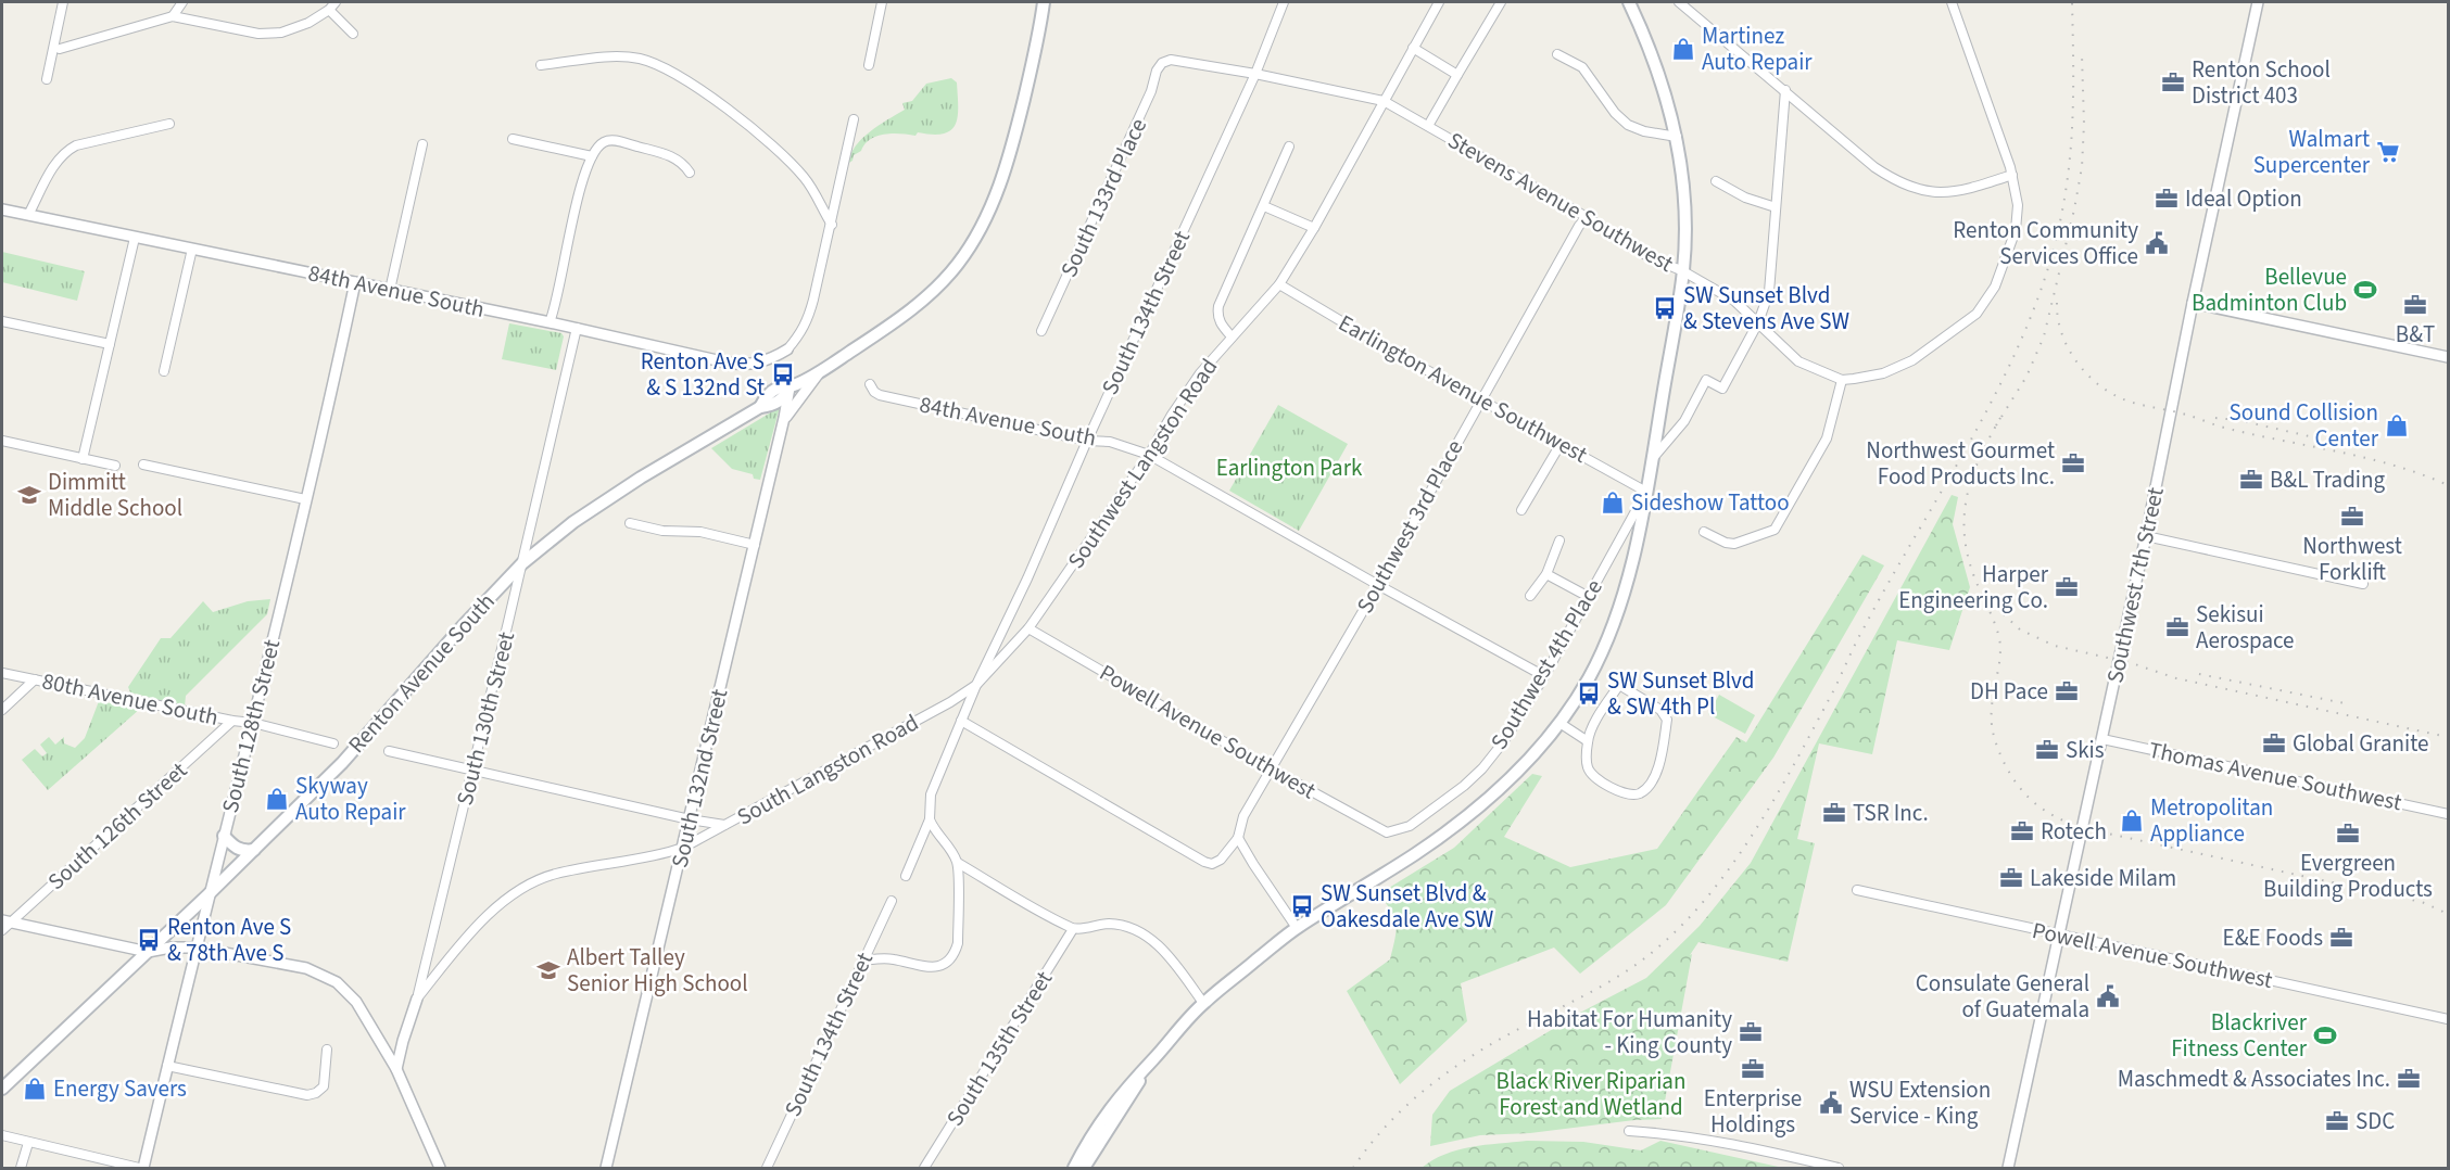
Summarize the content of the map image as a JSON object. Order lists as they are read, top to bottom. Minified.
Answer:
{"streets":{"main road":["Renton Avenue South"],"street":["South 133rd Place","Stevens Avenue Southwest","84th Avenue South","South 134th Street","Earlington Avenue Southwest","Southwest Langston Road","Southwest 3rd Place","Southwest 7th Street","Southwest 4th Place","80th Avenue South","South 130th Street","South 128th Street","Powell Avenue Southwest","South Langston Road","Thomas Avenue Southwest","South 132nd Street","South 126th Street","South 135th Street"]},"crossings":[["South 133rd Place","Stevens Avenue Southwest"],["Stevens Avenue Southwest","South 134th Street"],["Stevens Avenue Southwest","Southwest Langston Road"],["Stevens Avenue Southwest","Southwest 3rd Place"],["84th Avenue South","South 134th Street"],["84th Avenue South","Southwest Langston Road"],["84th Avenue South","South 130th Street"],["84th Avenue South","South 128th Street"],["South 134th Street","Southwest Langston Road"],["South 134th Street","South Langston Road"],["Earlington Avenue Southwest","Southwest Langston Road"],["Earlington Avenue Southwest","Southwest 3rd Place"],["Earlington Avenue Southwest","Southwest 4th Place"],["Southwest Langston Road","Powell Avenue Southwest"],["Southwest Langston Road","South Langston Road"],["Southwest 3rd Place","Powell Avenue Southwest"],["Southwest 7th Street","Powell Avenue Southwest"],["Southwest 7th Street","Thomas Avenue Southwest"],["Southwest 4th Place","Powell Avenue Southwest"],["Renton Avenue South","South 130th Street"],["Renton Avenue South","South 128th Street"],["Renton Avenue South","South 132nd Street"],["80th Avenue South","South 128th Street"],["80th Avenue South","South 126th Street"],["South 130th Street","South Langston Road"],["South Langston Road","South 132nd Street"]],"parks":["Earlington Park","Black River Riparian Forest and Wetland"],"places":{"shop":["Martinez Auto Repair","Sound Collision Center","Sideshow Tattoo","Skyway Auto Repair","Metropolitan Appliance","Energy Savers"],"office":["Renton School District 403","Ideal Option","B&T","Northwest Gourmet Food Products Inc.","B&L Trading","Northwest Forklift","Harper Engineering Co.","Sekisui Aerospace","DH Pace","Global Granite","Skis","TSR Inc.","Rotech","Evergreen Building Products","Lakeside Milam","E&E Foods","Habitat For Humanity - King County","Enterprise Holdings","Maschmedt & Associates Inc.","SDC"],"supermarket":["Walmart Supercenter"],"public building":["Renton Community Services Office","Consulate General of Guatemala","WSU Extension Service - King"],"sports":["Bellevue Badminton Club","Blackriver Fitness Center"],"bus stop":["SW Sunset Blvd & Stevens Ave SW","Renton Ave S & S 132nd St","SW Sunset Blvd & SW 4th Pl","SW Sunset Blvd & Oakesdale Ave SW","Renton Ave S & 78th Ave S"],"school or university":["Dimmitt Middle School","Albert Talley Senior High School"]}}
